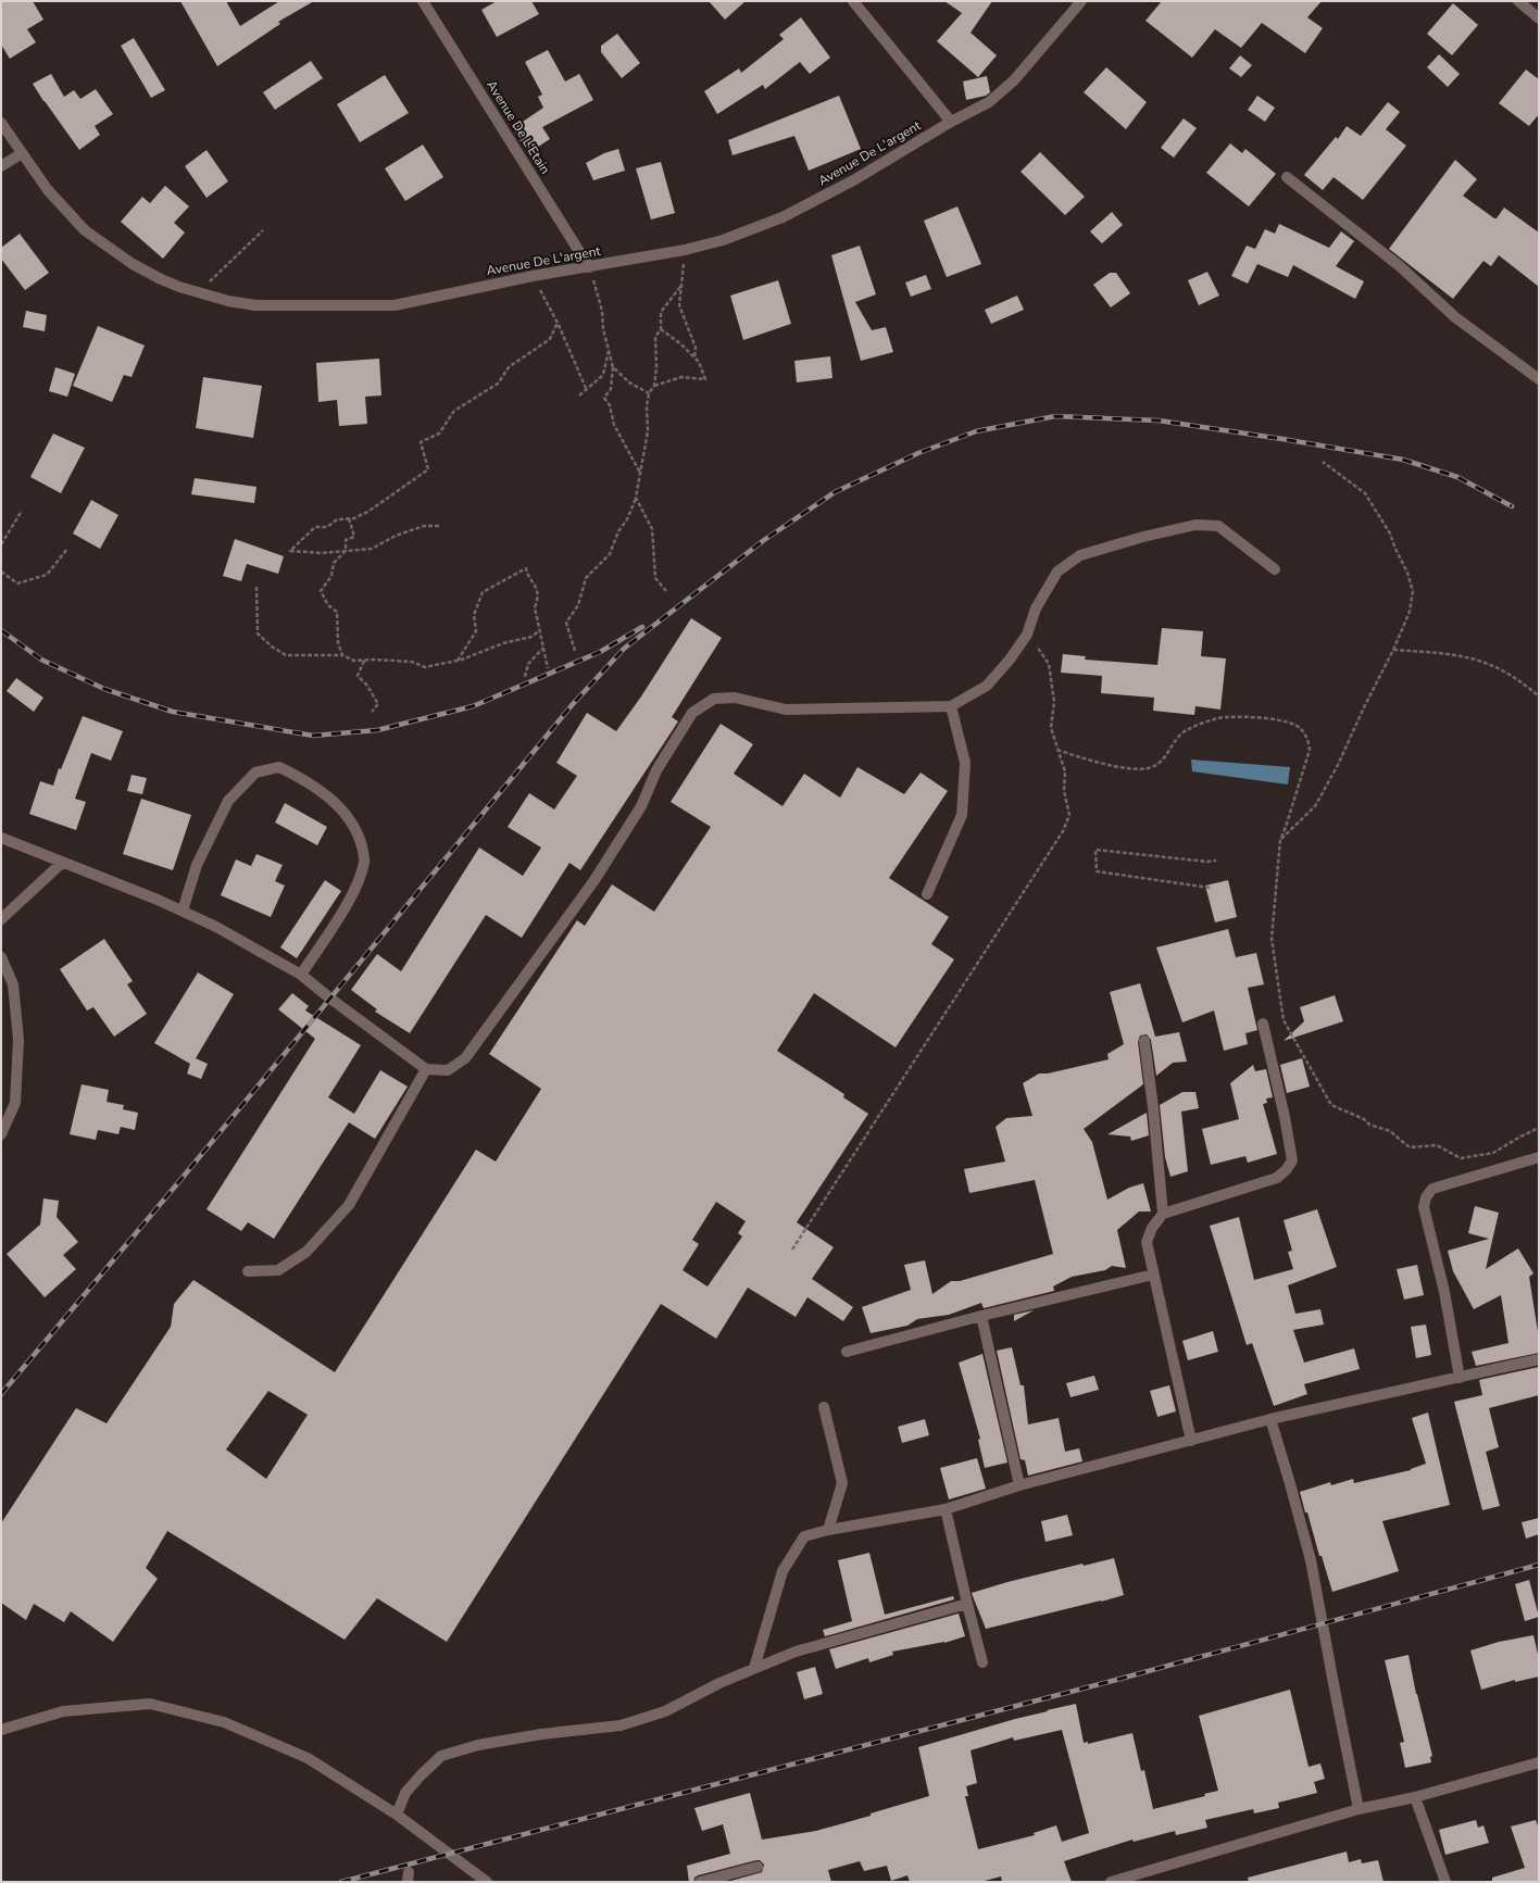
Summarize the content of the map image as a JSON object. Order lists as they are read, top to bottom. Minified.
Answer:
{"streets":{"street":["Avenue De L'Etain","Avenue De L'argent"]},"crossings":[["Avenue De L'Etain","Avenue De L'argent"]]}
